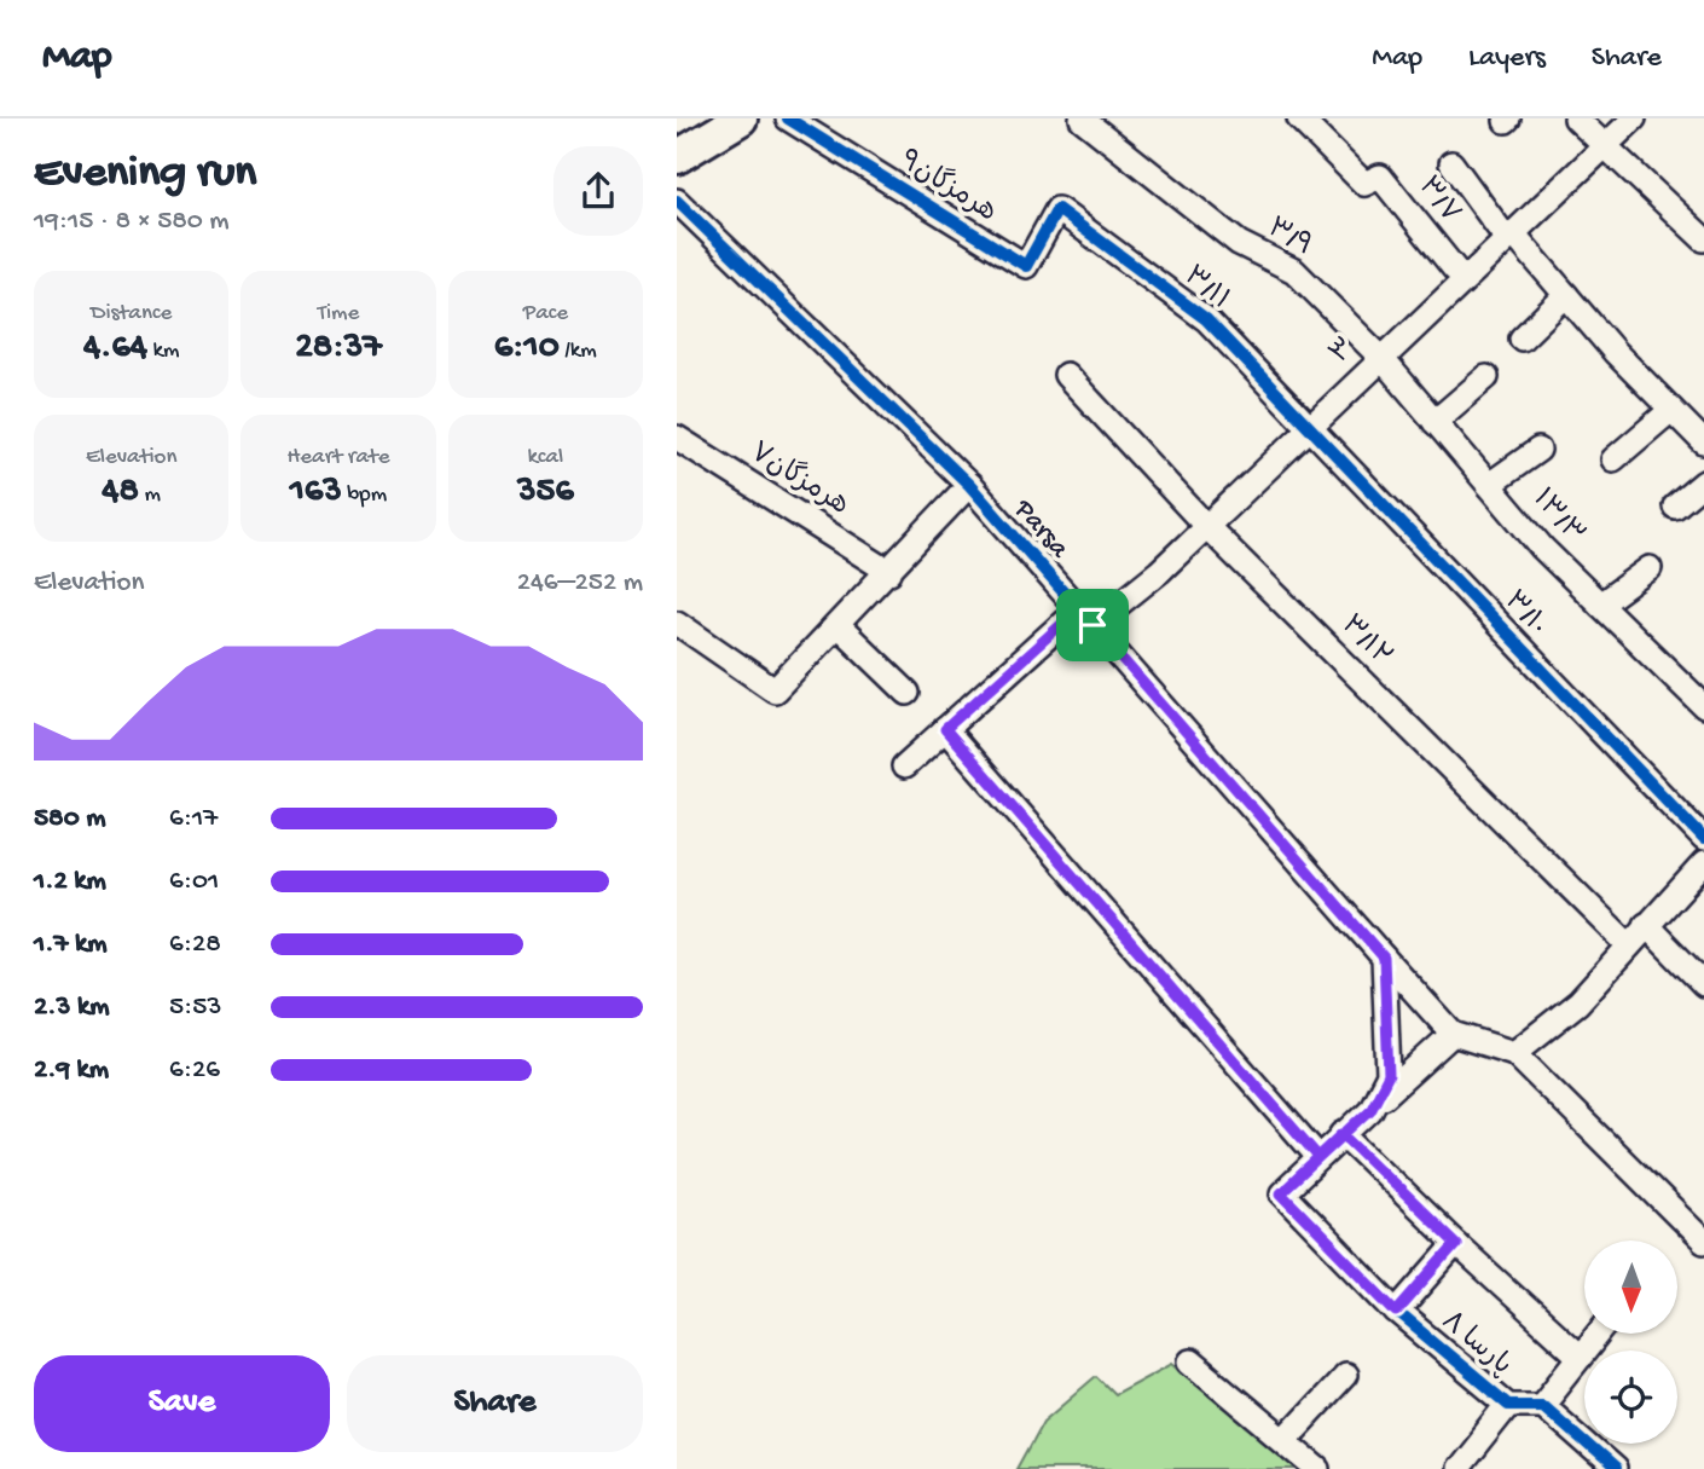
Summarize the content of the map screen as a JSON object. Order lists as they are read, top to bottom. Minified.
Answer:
{"streets":{"street":["هرمزگان۹","۳/۷","۳/۹","۳/۱۱","۳","هرمزگان۷","۱۳/۳","Parsa","۳/۱۰","۳/۱۲","۸ پارسا"]},"crossings":[["هرمزگان۹","۳/۱۱"],["۳/۹","۳"],["۳/۹","۱۳/۳"],["۳/۱۱","۳"],["۳/۱۱","۳/۱۰"],["۳","۱۳/۳"],["۳","Parsa"],["۳","۳/۱۰"],["۳","۳/۱۲"]],"north":"bottom","page":{"header":"Map","nav":["Map","Layers","Share"],"heading":["Evening run","19:15 · 8 × 580 m"],"stats":[["Distance","4.64 km"],["Time","28:37"],["Pace","6:10 /km"],["Elevation","48 m"],["Heart rate","163 bpm"],["kcal","356"]],"chart":["Elevation","246–252 m"],"list":[{"name":"580 m","note":"6:17"},{"name":"1.2 km","note":"6:01"},{"name":"1.7 km","note":"6:28"},{"name":"2.3 km","note":"5:53"},{"name":"2.9 km","note":"6:26"}],"buttons":["Save","Share"]}}
